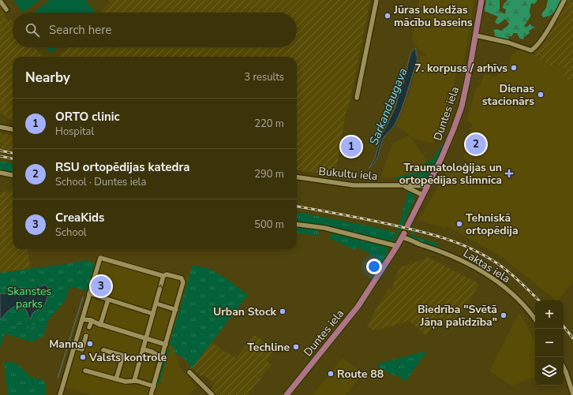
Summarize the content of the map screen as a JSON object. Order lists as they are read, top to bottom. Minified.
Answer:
{"streets":{"main road":["Duntes iela"],"street":["Bukultu iela","Laktas iela"]},"crossings":[["Duntes iela","Bukultu iela"],["Duntes iela","Laktas iela"]],"water":["Sarkandaugava"],"parks":["Skanstes parks"],"places":{"other":["Jūras koledžas mācību baseins","7. korpuss / arhīvs","Dienas stacionārs","Tehniskā ortopēdija","Urban Stock","Biedrība \"Svētā Jāņa palīdzība\"","Manna","Techline","Valsts kontrole","Route 88"],"health":["Traumatoloģijas un ortopēdijas slimnīca"]},"page":{"search":"Search here","heading":["Nearby","3 results"],"list":[{"mark":"1","name":"ORTO clinic","note":"Hospital","value":"220 m"},{"mark":"2","name":"RSU ortopēdijas katedra","note":"School · Duntes iela","value":"290 m"},{"mark":"3","name":"CreaKids","note":"School","value":"500 m"}],"pins":["2","1","3"],"map_buttons":["+","−"]}}
